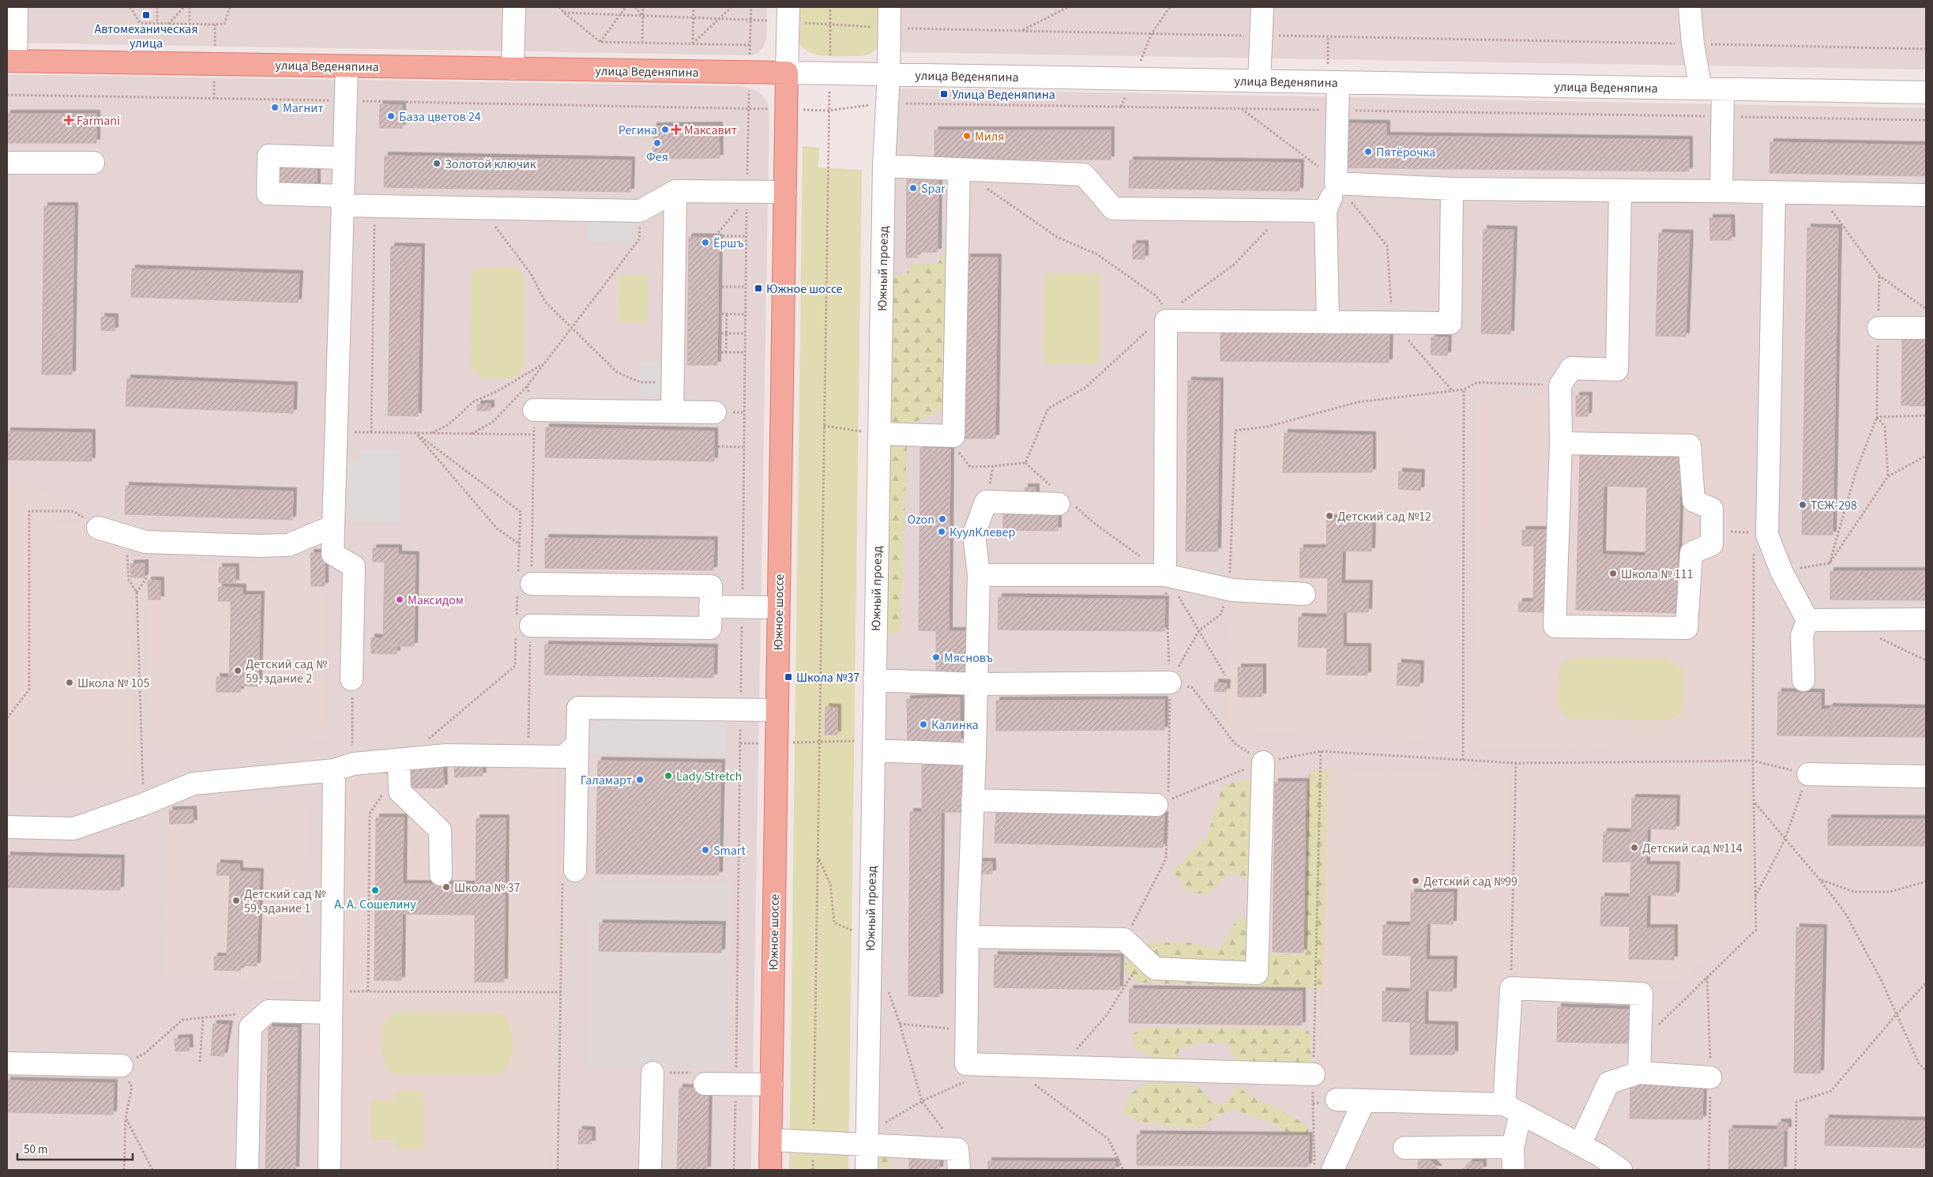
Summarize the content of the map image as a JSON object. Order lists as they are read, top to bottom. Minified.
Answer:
{"streets":{"main road":["улица Веденяпина","Южное шоссе"],"street":["Южный проезд"]},"crossings":[["улица Веденяпина","Южный проезд"],["улица Веденяпина","Южное шоссе"]],"places":{"transit":["Автомеханическая улица","Улица Веденяпина","Южное шоссе","Школа №37"],"other":["Магнит","База цветов 24","Регина","Миля","Фея","Пятёрочка","Золотой ключик","Spar","Ёршъ","ТСЖ-298","Детский сад №12","Ozon","КуулКлевер","Школа № 111","Максидом","Мясновъ","Детский сад № 59, здание 2","Школа № 105","Калинка","Lady Stretch","Галамарт","Детский сад №114","Smart","Детский сад №99","Школа № 37","А. А. Сошелину","Детский сад № 59, здание 1"],"health":["Farmani","Максавит"]},"scale_bar":"50 m"}
